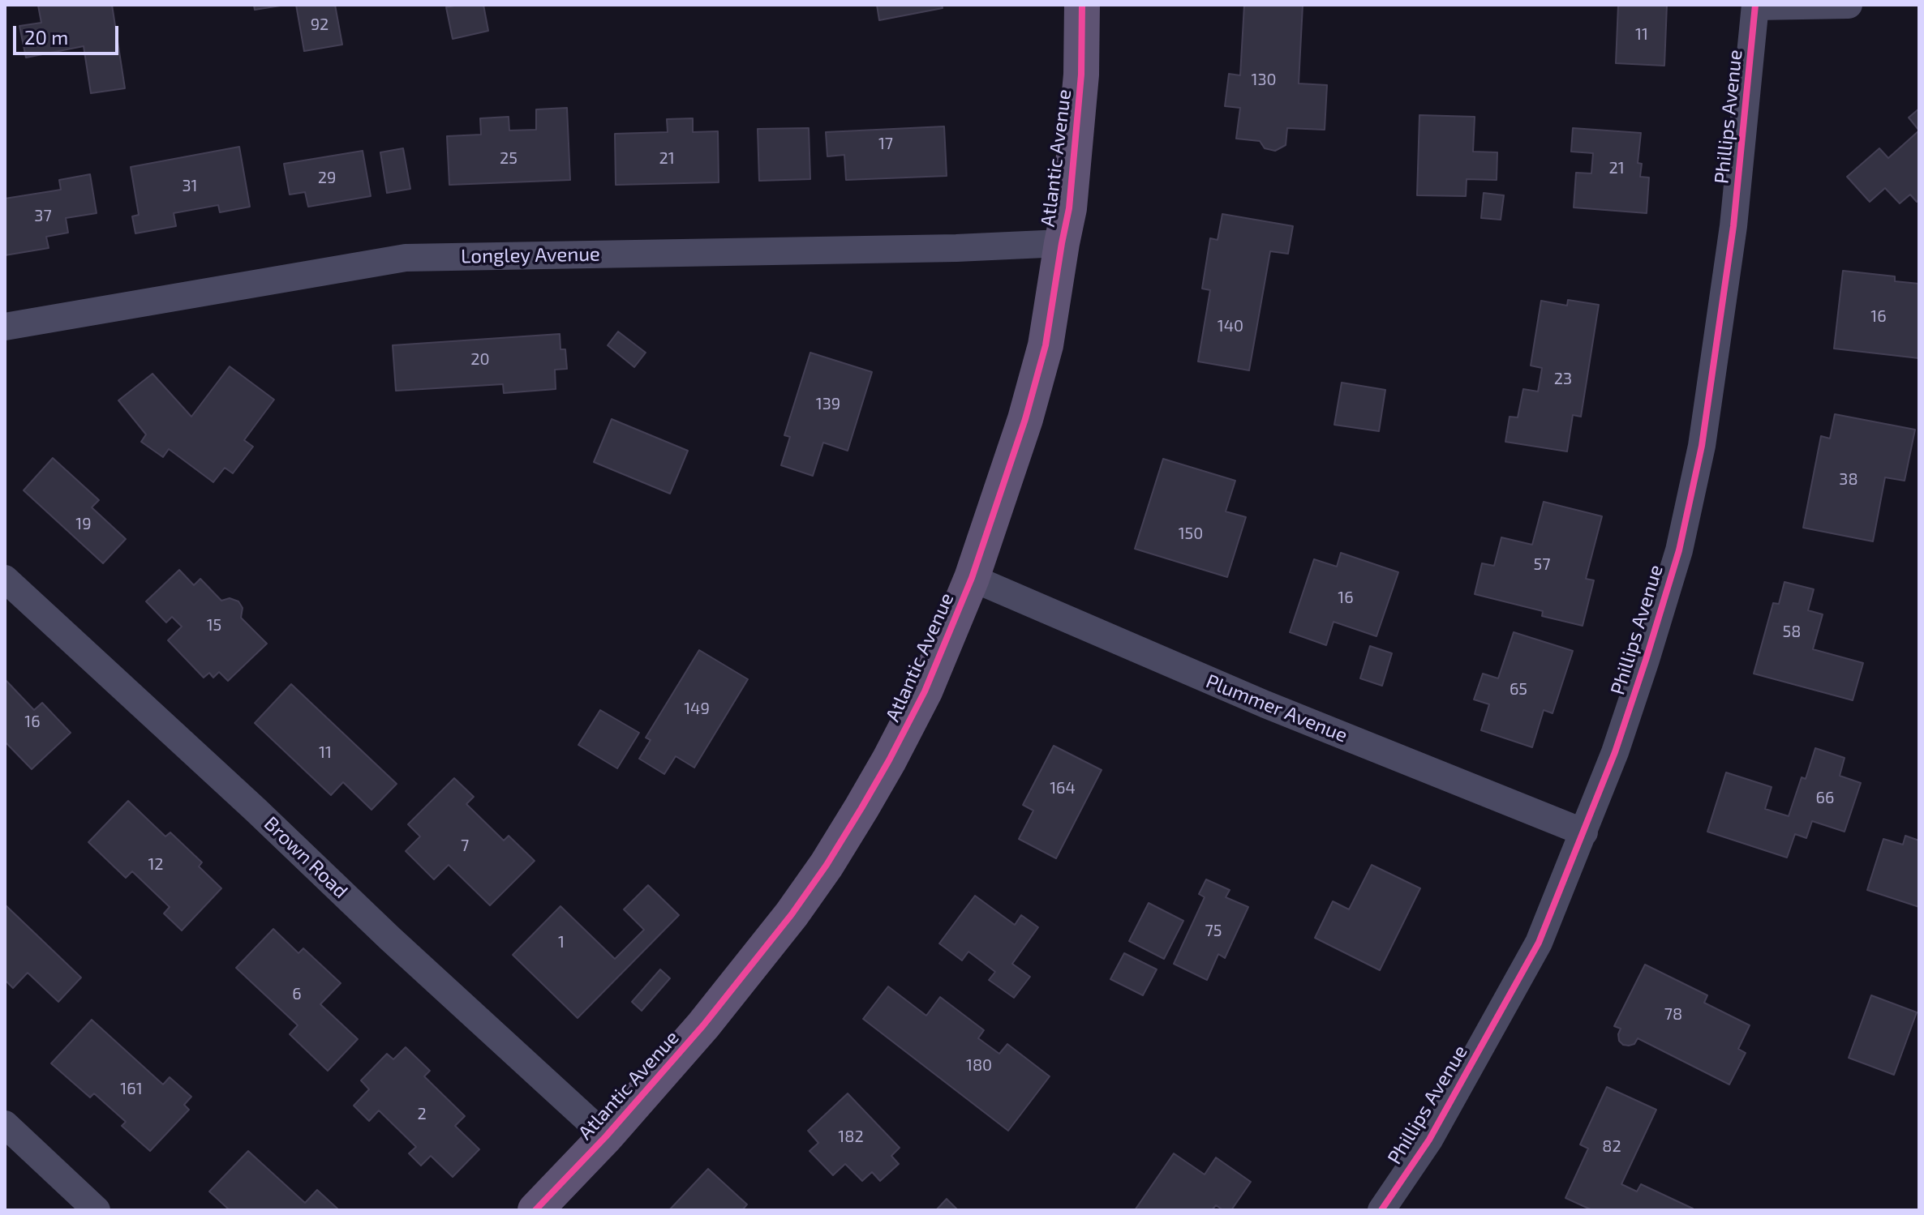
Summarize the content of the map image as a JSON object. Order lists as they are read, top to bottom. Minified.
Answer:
{"streets":{"main road":["Atlantic Avenue"],"street":["Phillips Avenue","Longley Avenue","Plummer Avenue","Brown Road"]},"crossings":[["Phillips Avenue","Plummer Avenue"],["Atlantic Avenue","Longley Avenue"],["Atlantic Avenue","Plummer Avenue"],["Atlantic Avenue","Brown Road"]],"house_numbers":["92","11","130","17","25","21","21","29","31","37","16","140","20","23","139","38","19","150","57","16","15","58","65","149","16","11","164","66","7","12","75","1","6","78","180","161","2","182","82"],"scale_bar":"20 m"}
